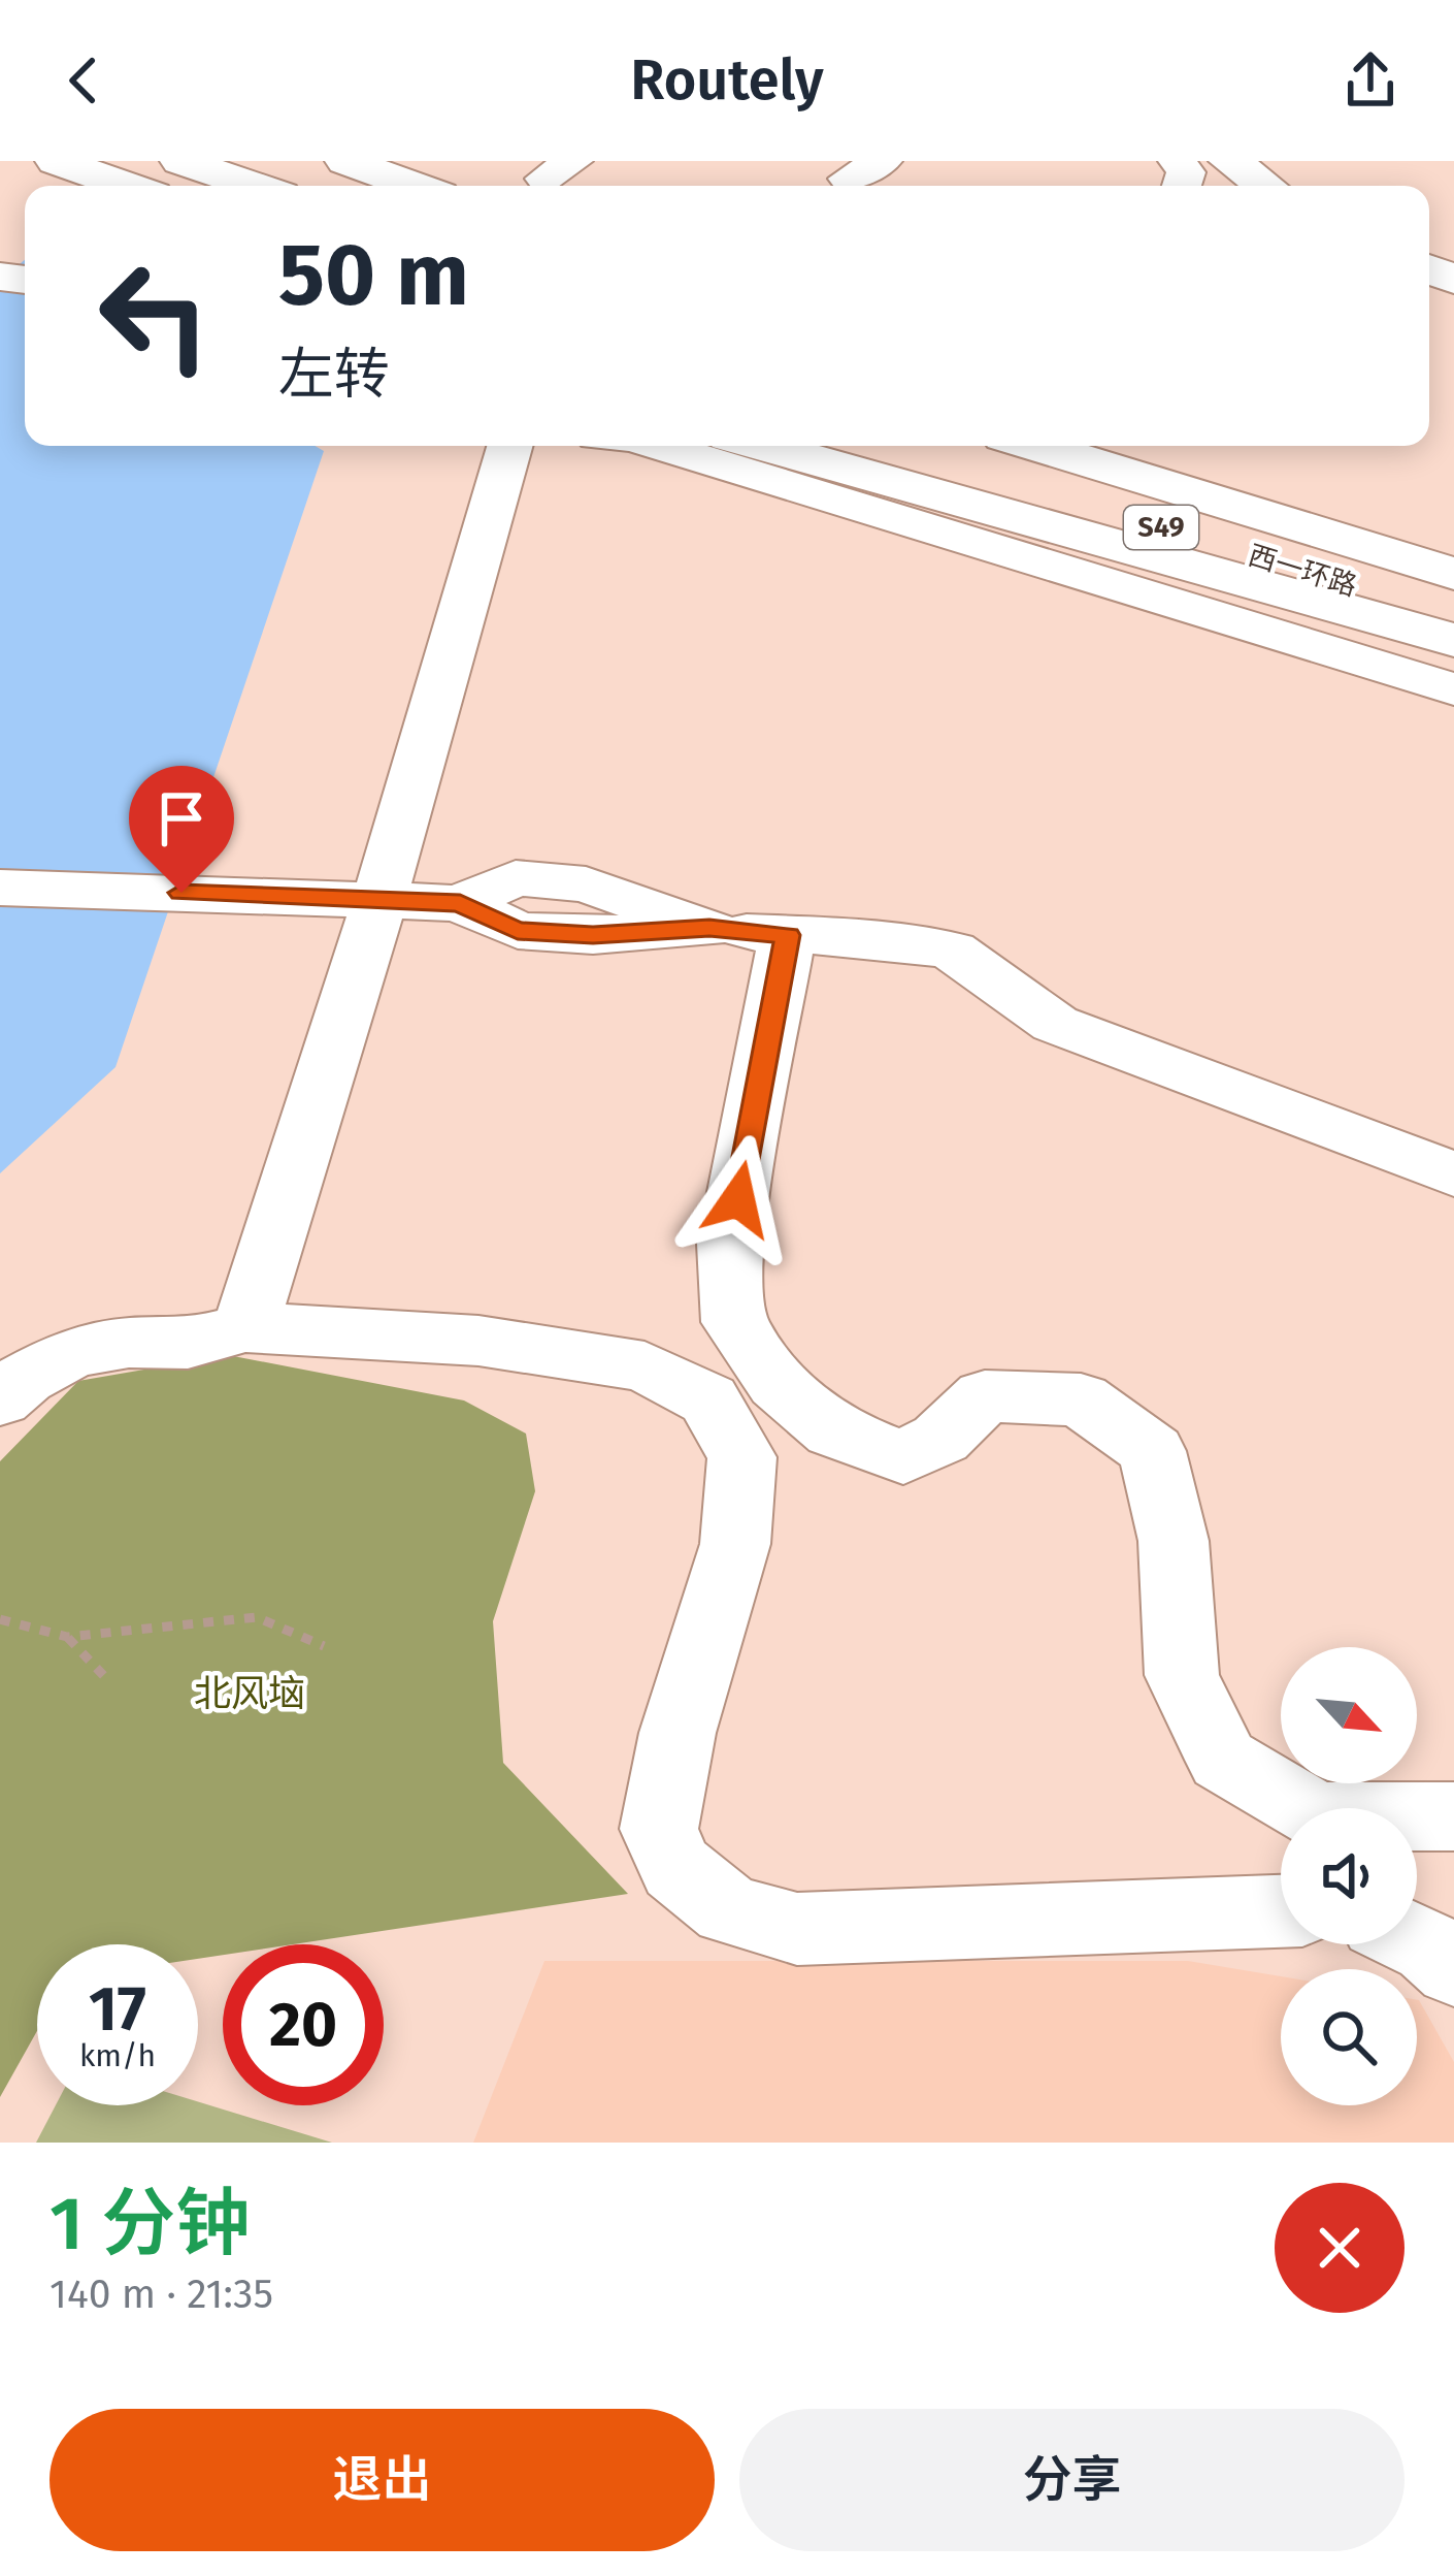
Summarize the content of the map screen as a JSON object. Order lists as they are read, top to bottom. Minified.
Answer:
{"streets":{"main road":["S49","西一环路"]},"parks":["北风垴"],"north":"bottom right","page":{"header":"Routely","turn":["50 m","左转"],"speed":"17 km/h","limit":"20","heading":["1 分钟","140 m · 21:35"],"buttons":["退出","分享"]}}
